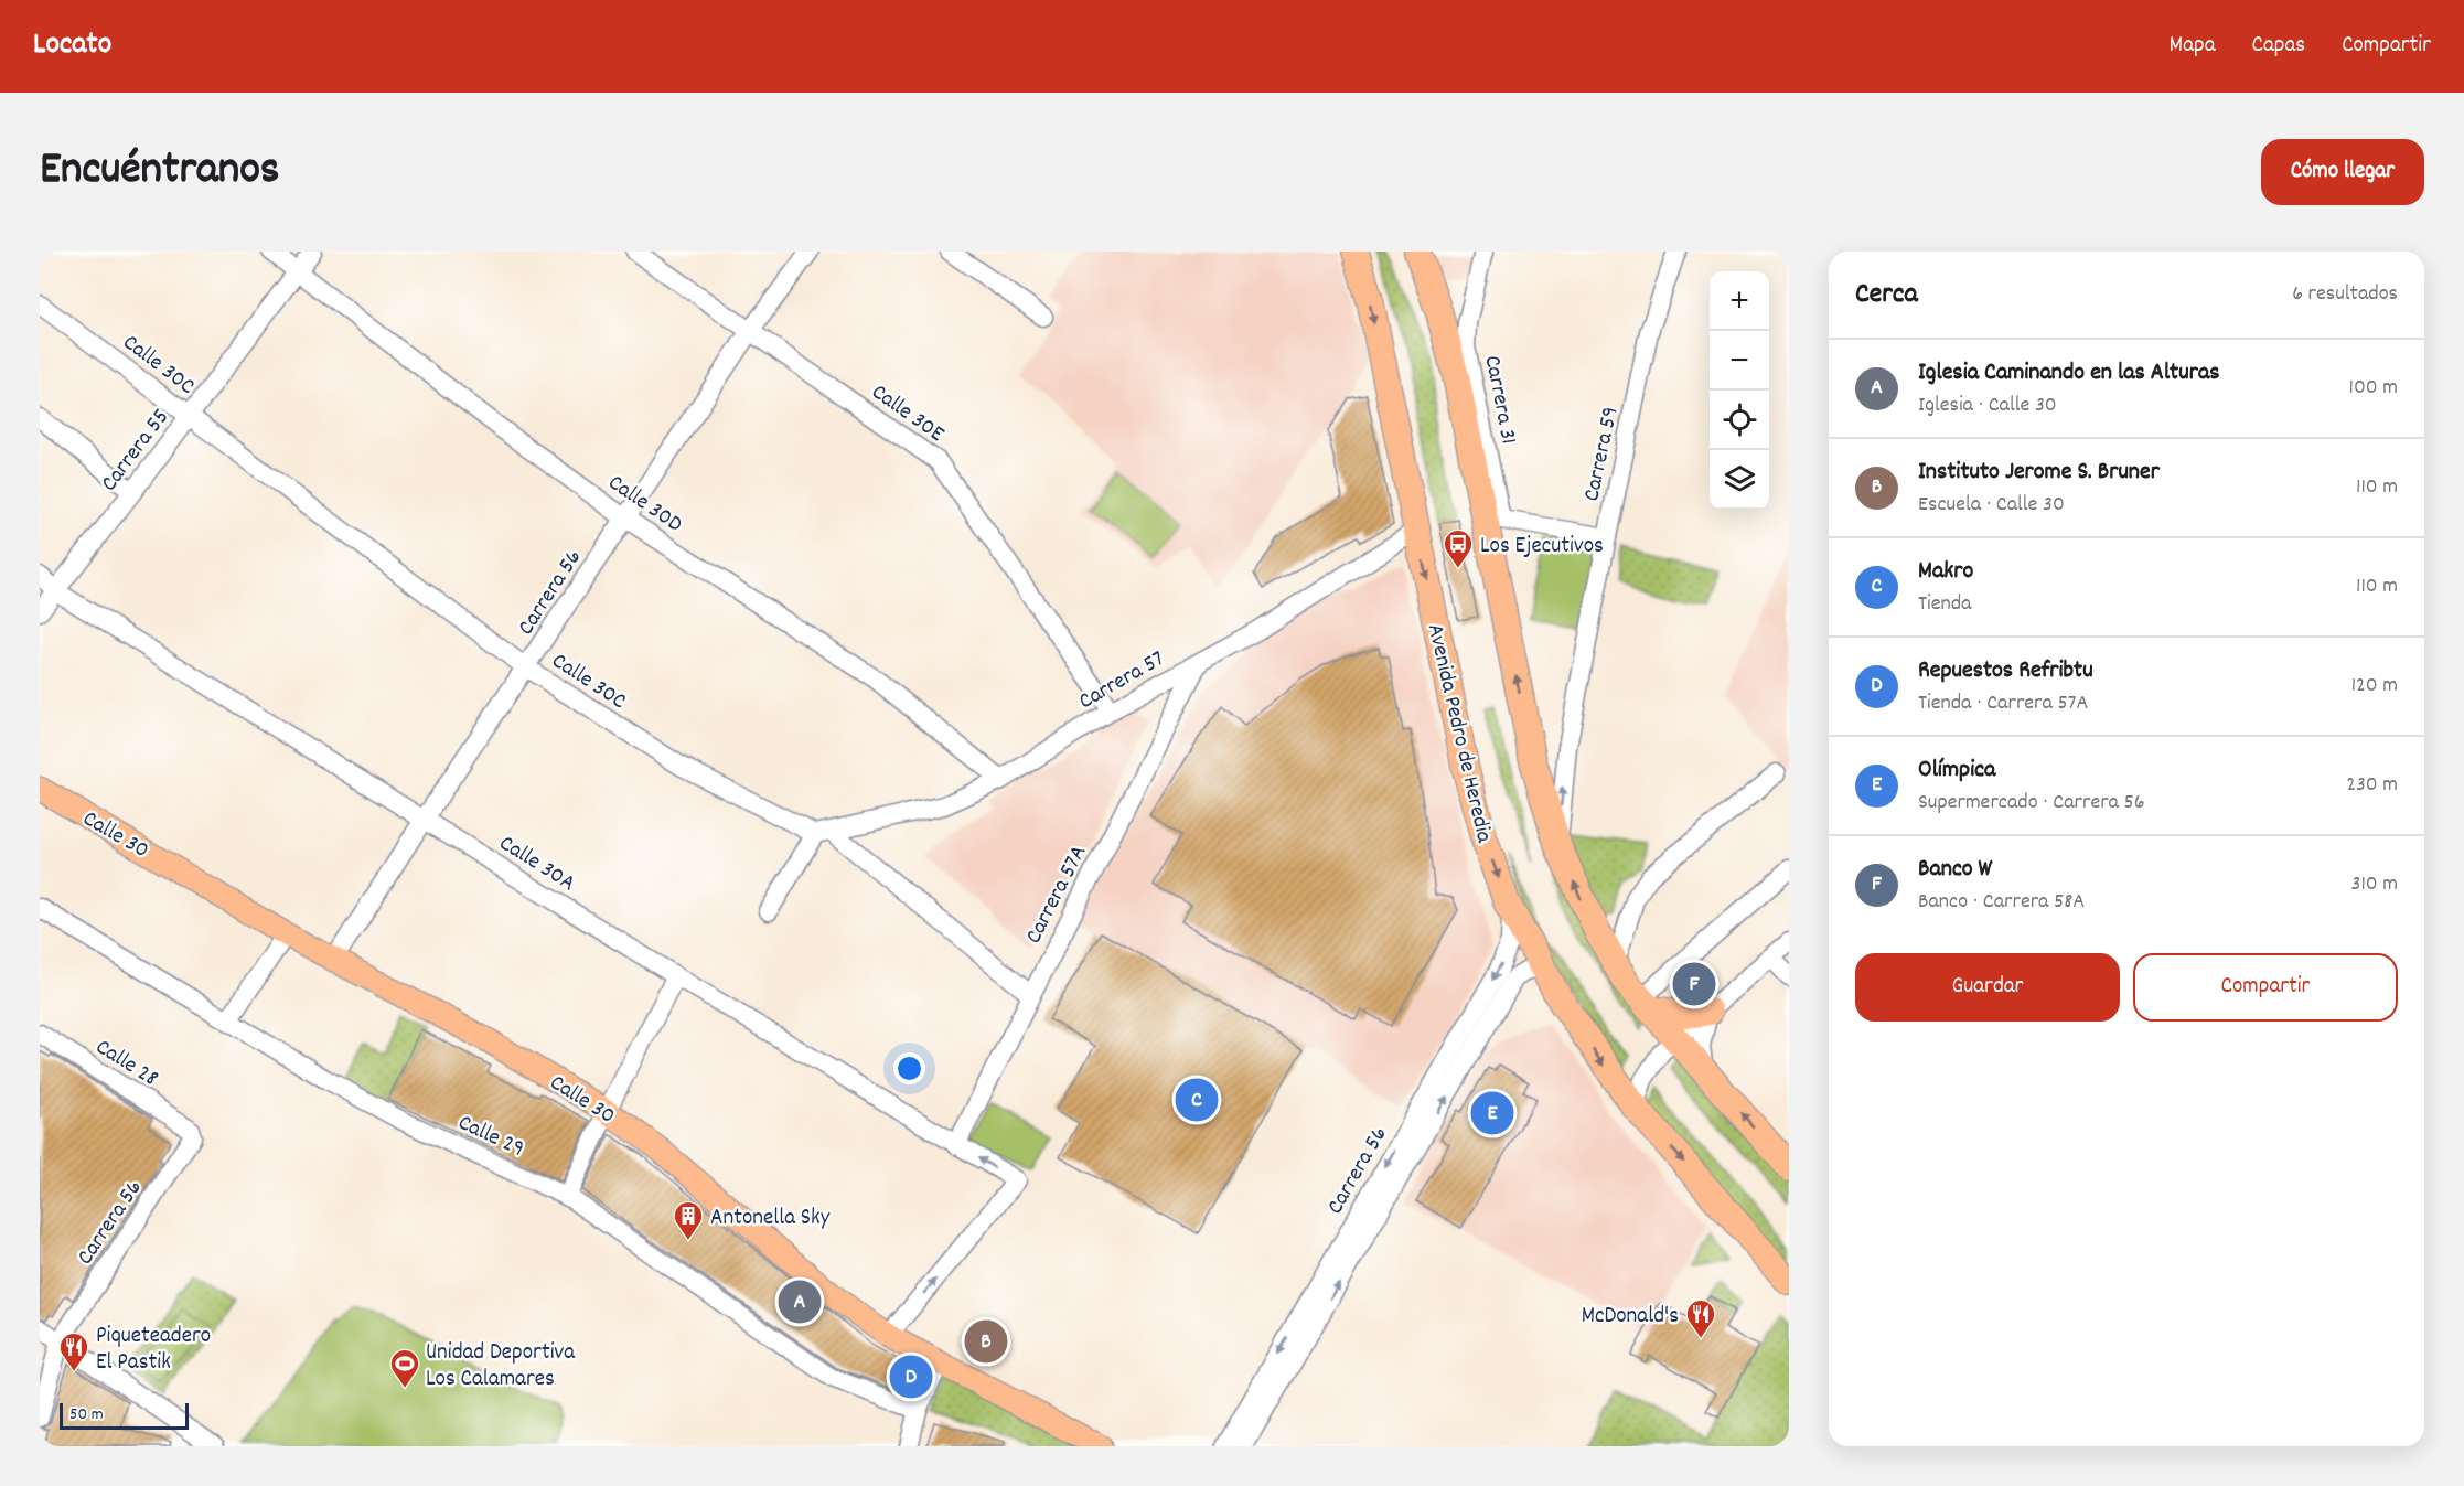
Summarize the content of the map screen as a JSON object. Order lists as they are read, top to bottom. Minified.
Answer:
{"streets":{"highway":["Avenida Pedro de Heredia"],"main road":["Calle 30"],"street":["Calle 30C","Carrera 31","Calle 30E","Carrera 55","Carrera 59","Calle 30D","Carrera 56","Carrera 57","Calle 30A","Carrera 57A","Calle 28","Calle 29"]},"crossings":[["Calle 30C","Carrera 55"],["Calle 30C","Carrera 56"],["Calle 30C","Carrera 57"],["Calle 30C","Carrera 57A"],["Carrera 31","Carrera 59"],["Calle 30E","Carrera 56"],["Calle 30E","Carrera 57"],["Carrera 55","Calle 30D"],["Carrera 55","Calle 30A"],["Calle 30D","Carrera 56"],["Calle 30D","Carrera 57"],["Carrera 56","Avenida Pedro de Heredia"],["Carrera 56","Calle 30"],["Carrera 56","Calle 30A"],["Carrera 56","Calle 28"],["Carrera 57","Avenida Pedro de Heredia"],["Carrera 57","Carrera 57A"],["Calle 30","Calle 30A"],["Calle 30A","Carrera 57A"]],"places":{"bus stop":["Los Ejecutivos"],"building":["Antonella Sky"],"restaurant":["McDonald's","Piqueteadero El Pastik"],"sports":["Unidad Deportiva Los Calamares"]},"scale_bar":"50 m","page":{"header":"Locato","nav":["Mapa","Capas","Compartir"],"title":"Encuéntranos","buttons":["Cómo llegar",["Guardar","Compartir"]],"heading":["Cerca","6 resultados"],"map_buttons":["+","−"],"list":[{"mark":"A","name":"Iglesia Caminando en las Alturas","note":"Iglesia · Calle 30","value":"100 m"},{"mark":"B","name":"Instituto Jerome S. Bruner","note":"Escuela · Calle 30","value":"110 m"},{"mark":"C","name":"Makro","note":"Tienda","value":"110 m"},{"mark":"D","name":"Repuestos Refribtu","note":"Tienda · Carrera 57A","value":"120 m"},{"mark":"E","name":"Olímpica","note":"Supermercado · Carrera 56","value":"230 m"},{"mark":"F","name":"Banco W","note":"Banco · Carrera 58A","value":"310 m"}],"pins":["F","C","E","A","B","D"],"scale":"50 m"}}
